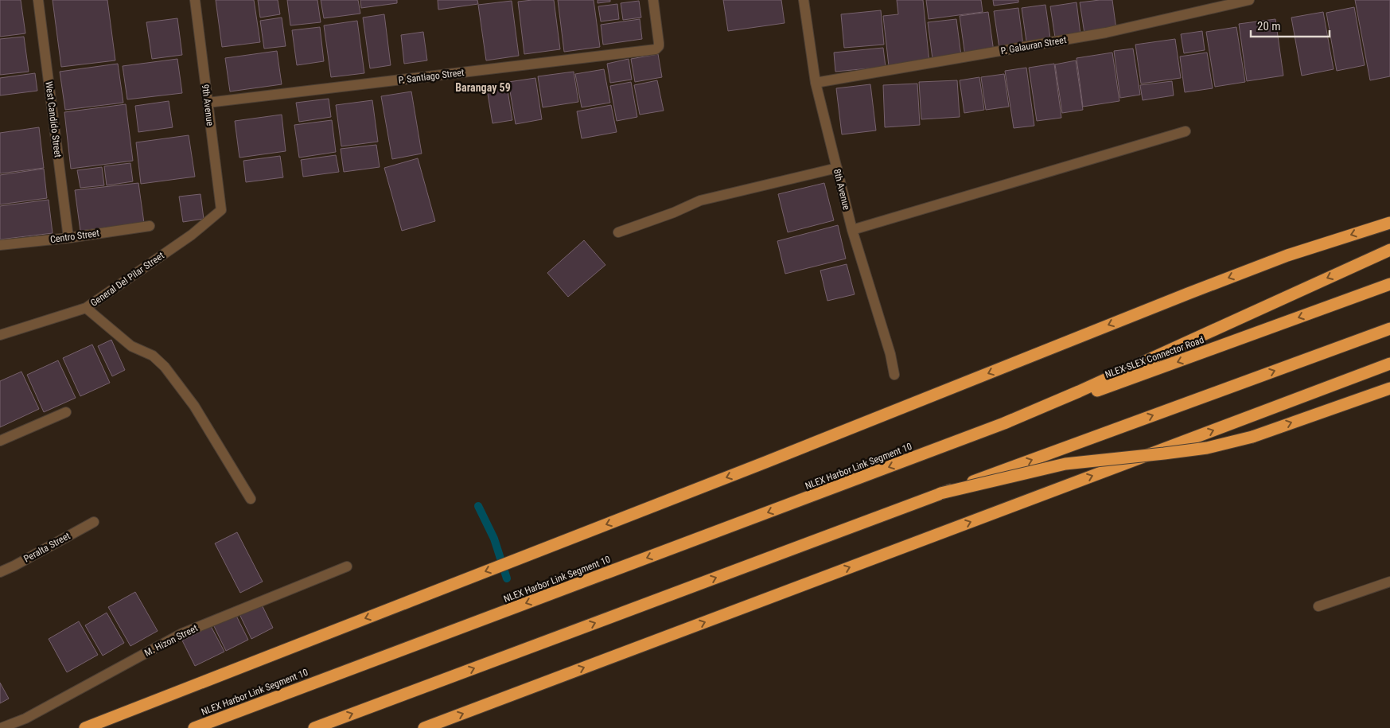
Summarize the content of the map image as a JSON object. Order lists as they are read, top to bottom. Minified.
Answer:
{"streets":{"highway":["NLEX-SLEX Connector Road","NLEX Harbor Link Segment 10"],"street":["P. Galauran Street","P. Santiago Street","9th Avenue","West Candido Street","8th Avenue","Centro Street","General Del Pilar Street","Peralta Street","M. Hizon Street"]},"crossings":[["P. Galauran Street","8th Avenue"],["P. Santiago Street","9th Avenue"],["9th Avenue","General Del Pilar Street"],["West Candido Street","Centro Street"],["NLEX-SLEX Connector Road","NLEX Harbor Link Segment 10"]],"districts":["Barangay 59"],"scale_bar":"20 m"}
